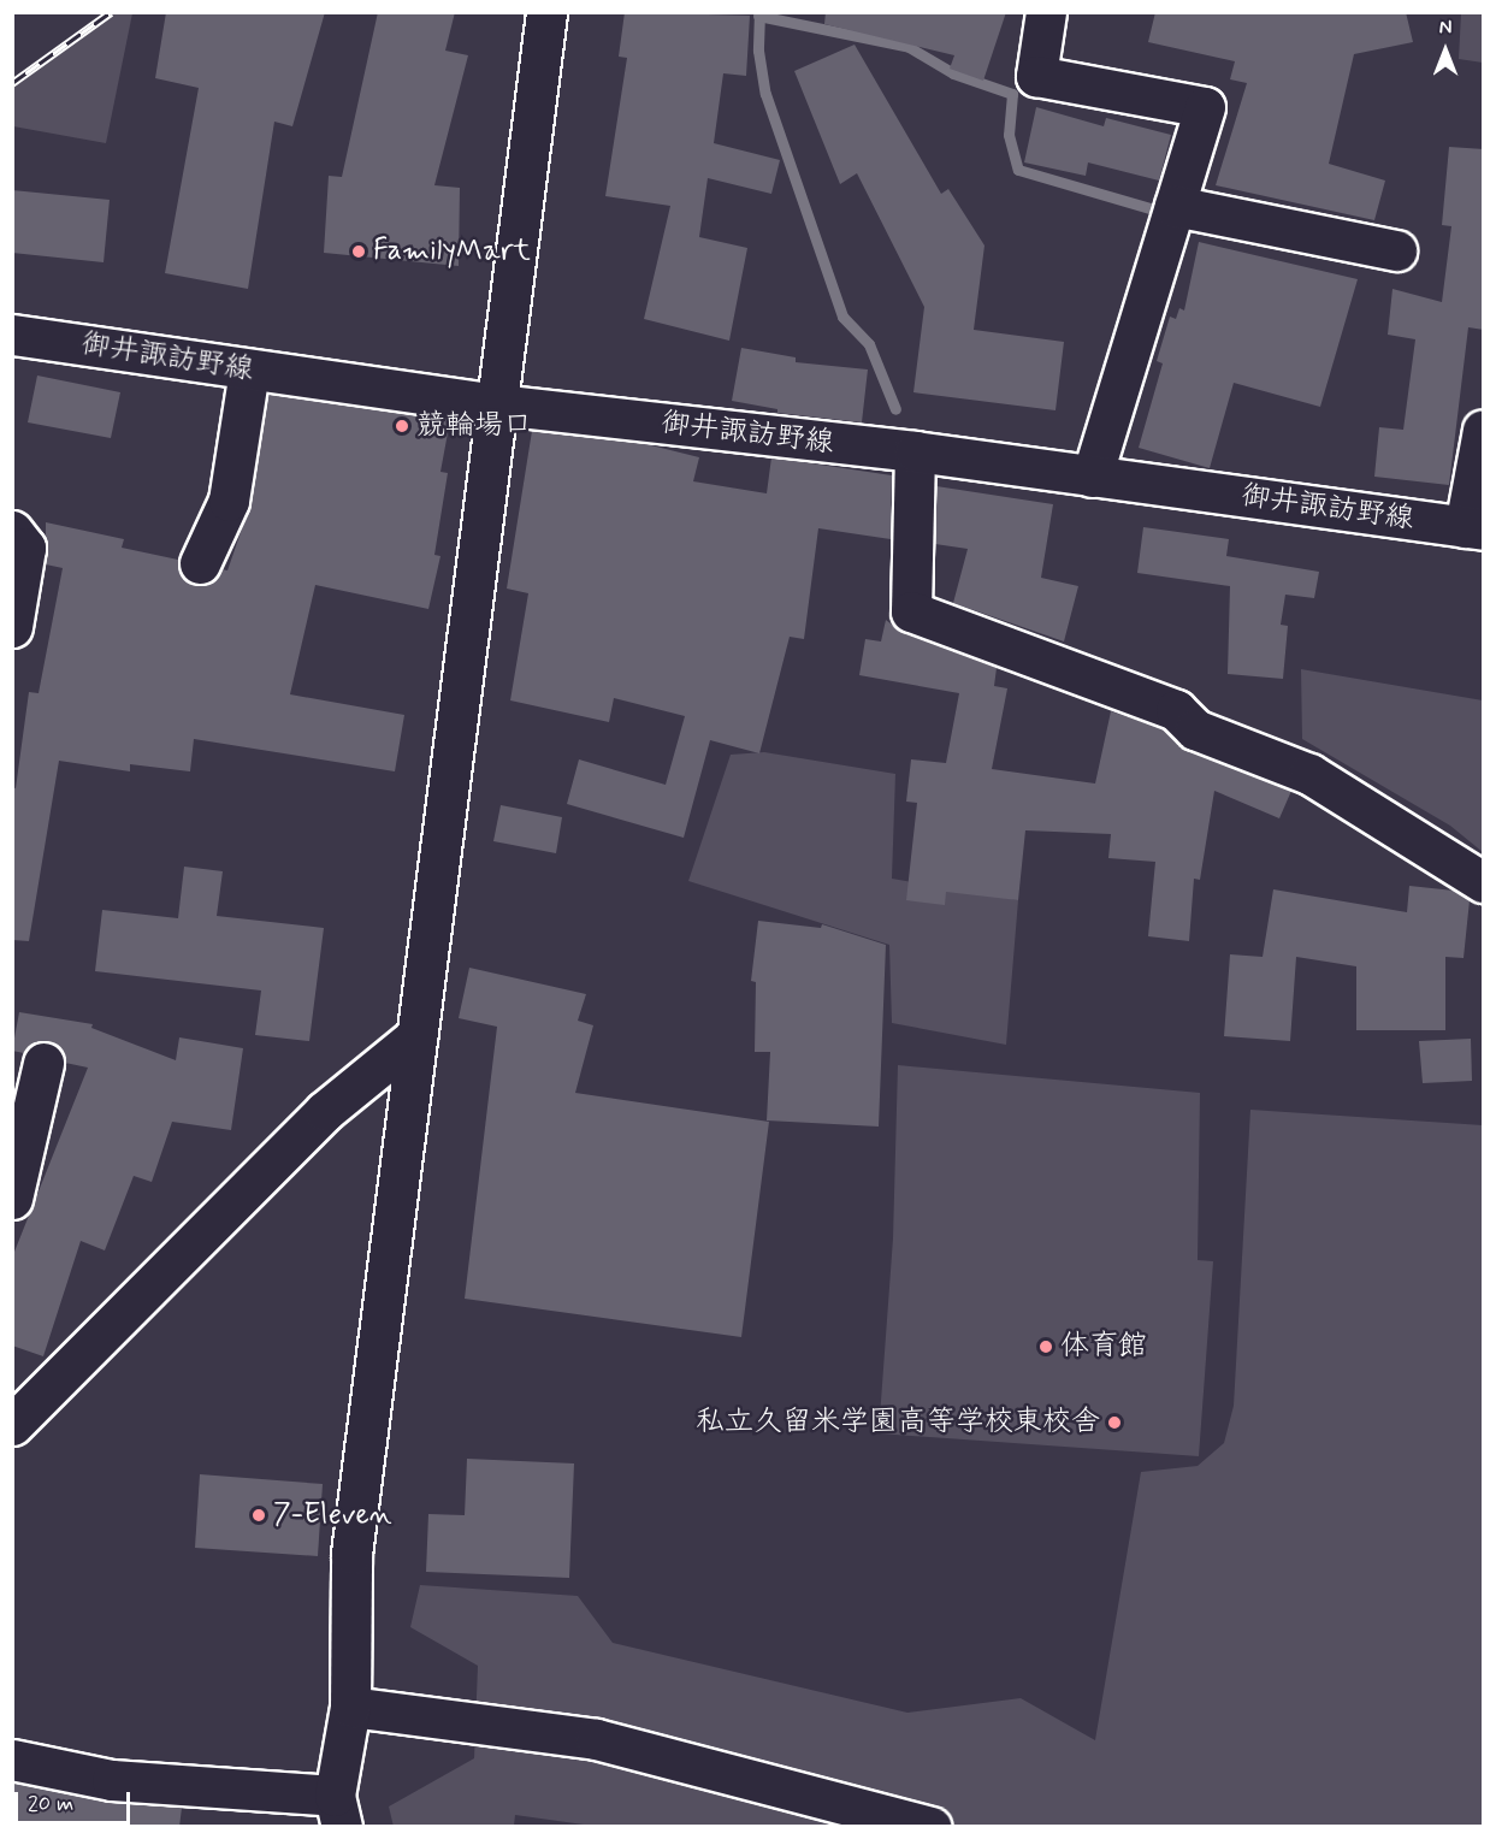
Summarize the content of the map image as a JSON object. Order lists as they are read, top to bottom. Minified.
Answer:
{"streets":{"street":["御井諏訪野線"]},"places":["FamilyMart","競輪場口","体育館","私立久留米学園高等学校東校舎","7-Eleven"],"scale_bar":"20 m","north":"top"}
